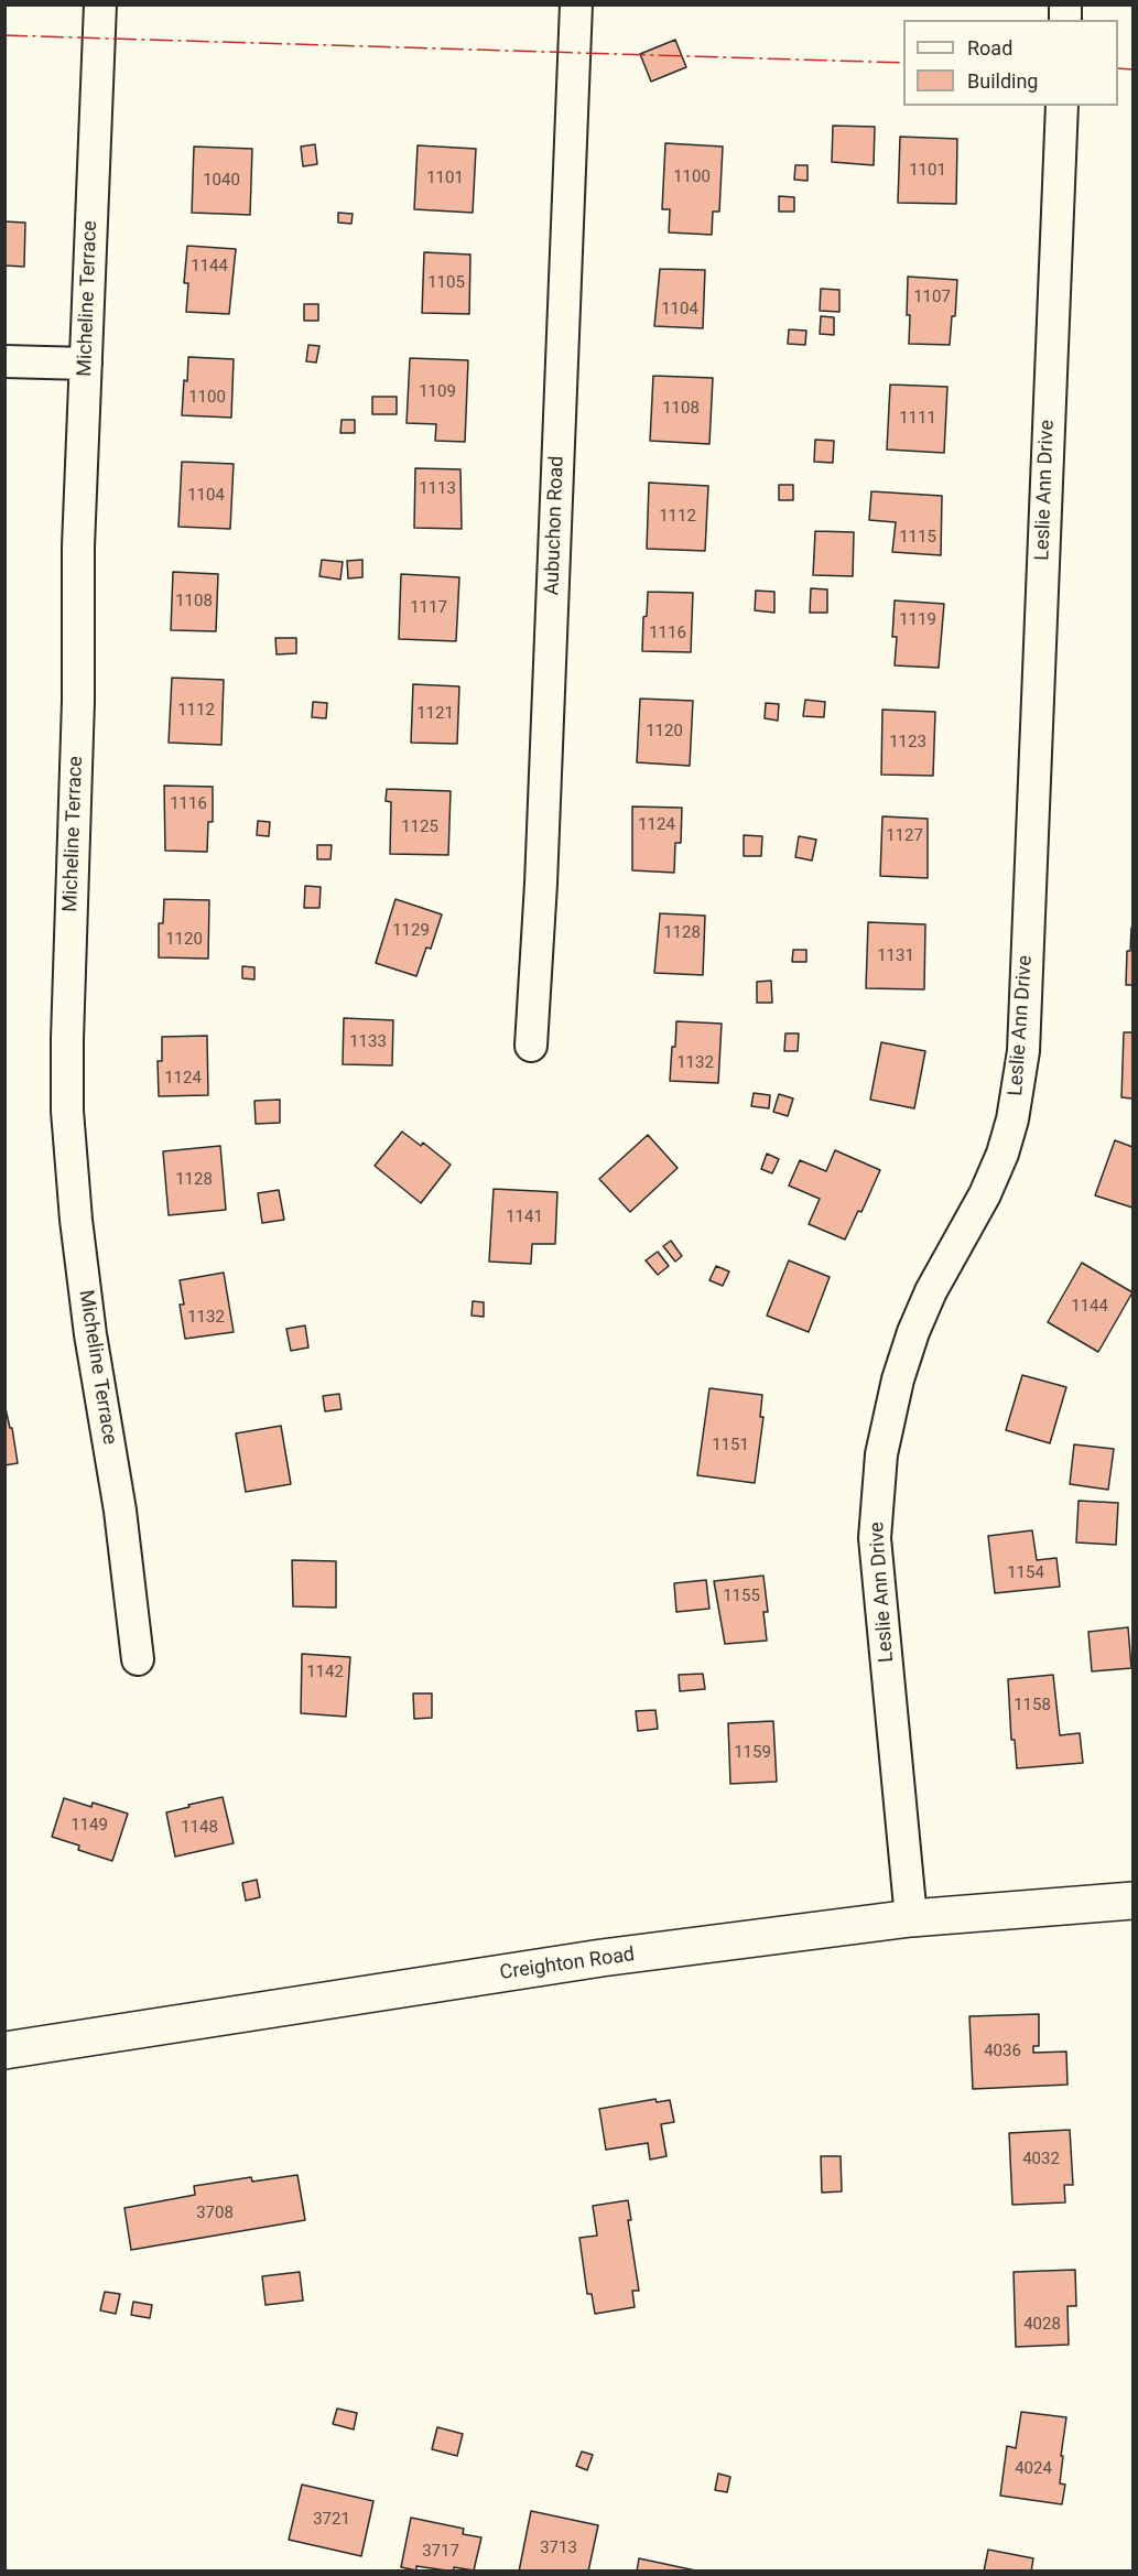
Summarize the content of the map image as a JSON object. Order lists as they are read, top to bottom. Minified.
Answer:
{"streets":{"main road":["Creighton Road"],"street":["Micheline Terrace","Leslie Ann Drive","Aubuchon Road"]},"crossings":[["Leslie Ann Drive","Creighton Road"]],"house_numbers":["1101","1100","1101","1040","1144","1105","1107","1104","1109","1100","1108","1111","1113","1104","1112","1115","1108","1117","1119","1116","1112","1121","1120","1123","1116","1124","1125","1127","1129","1128","1120","1131","1133","1132","1124","1128","1141","1144","1132","1151","1154","1155","1142","1158","1159","1149","1148","4036","4032","3708","4028","4024","3721","3713","3717"],"legend":["Road","Building"]}
